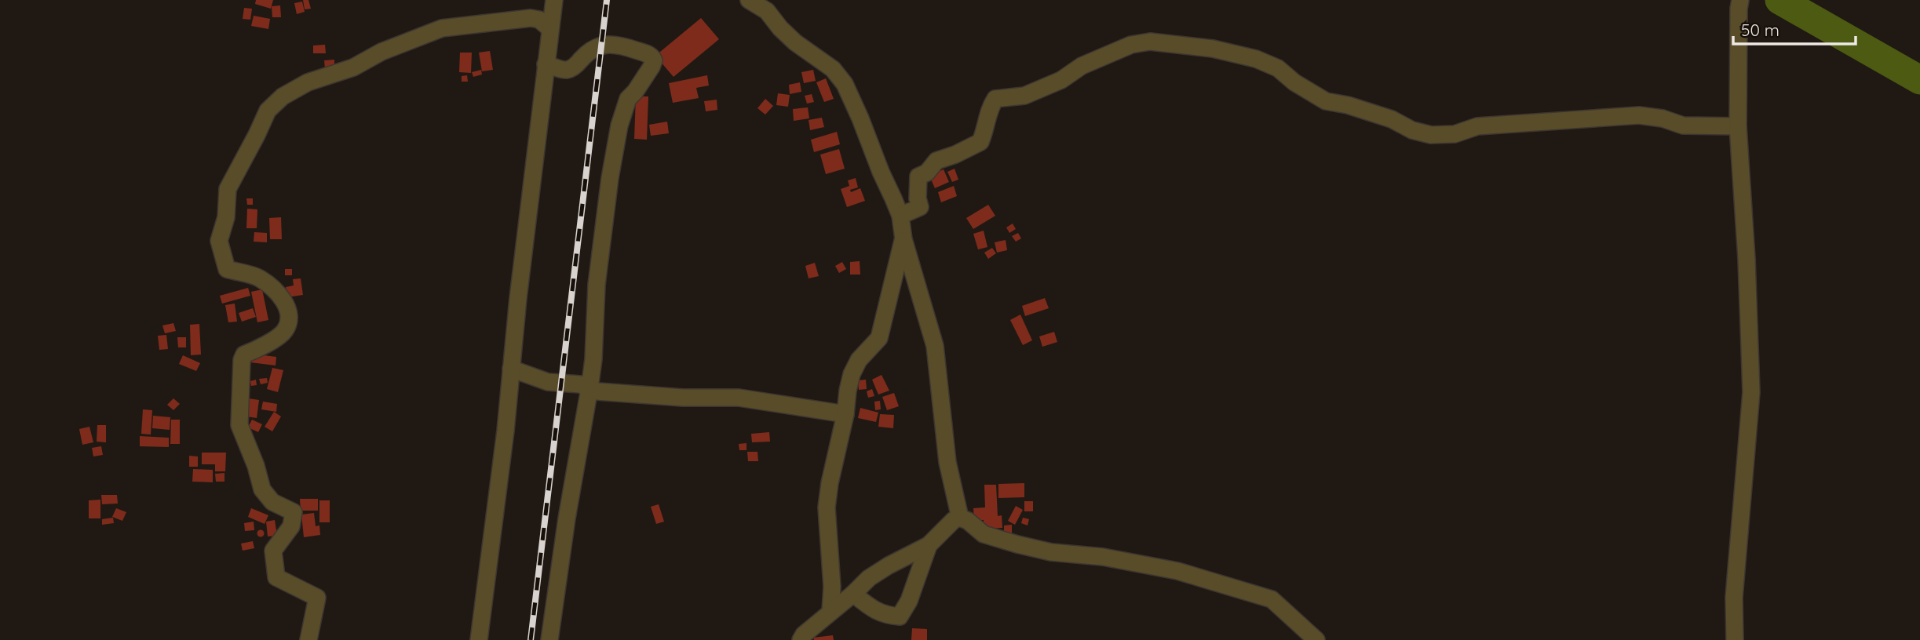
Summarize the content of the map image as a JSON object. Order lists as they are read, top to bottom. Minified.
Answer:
{"scale_bar":"50 m"}
